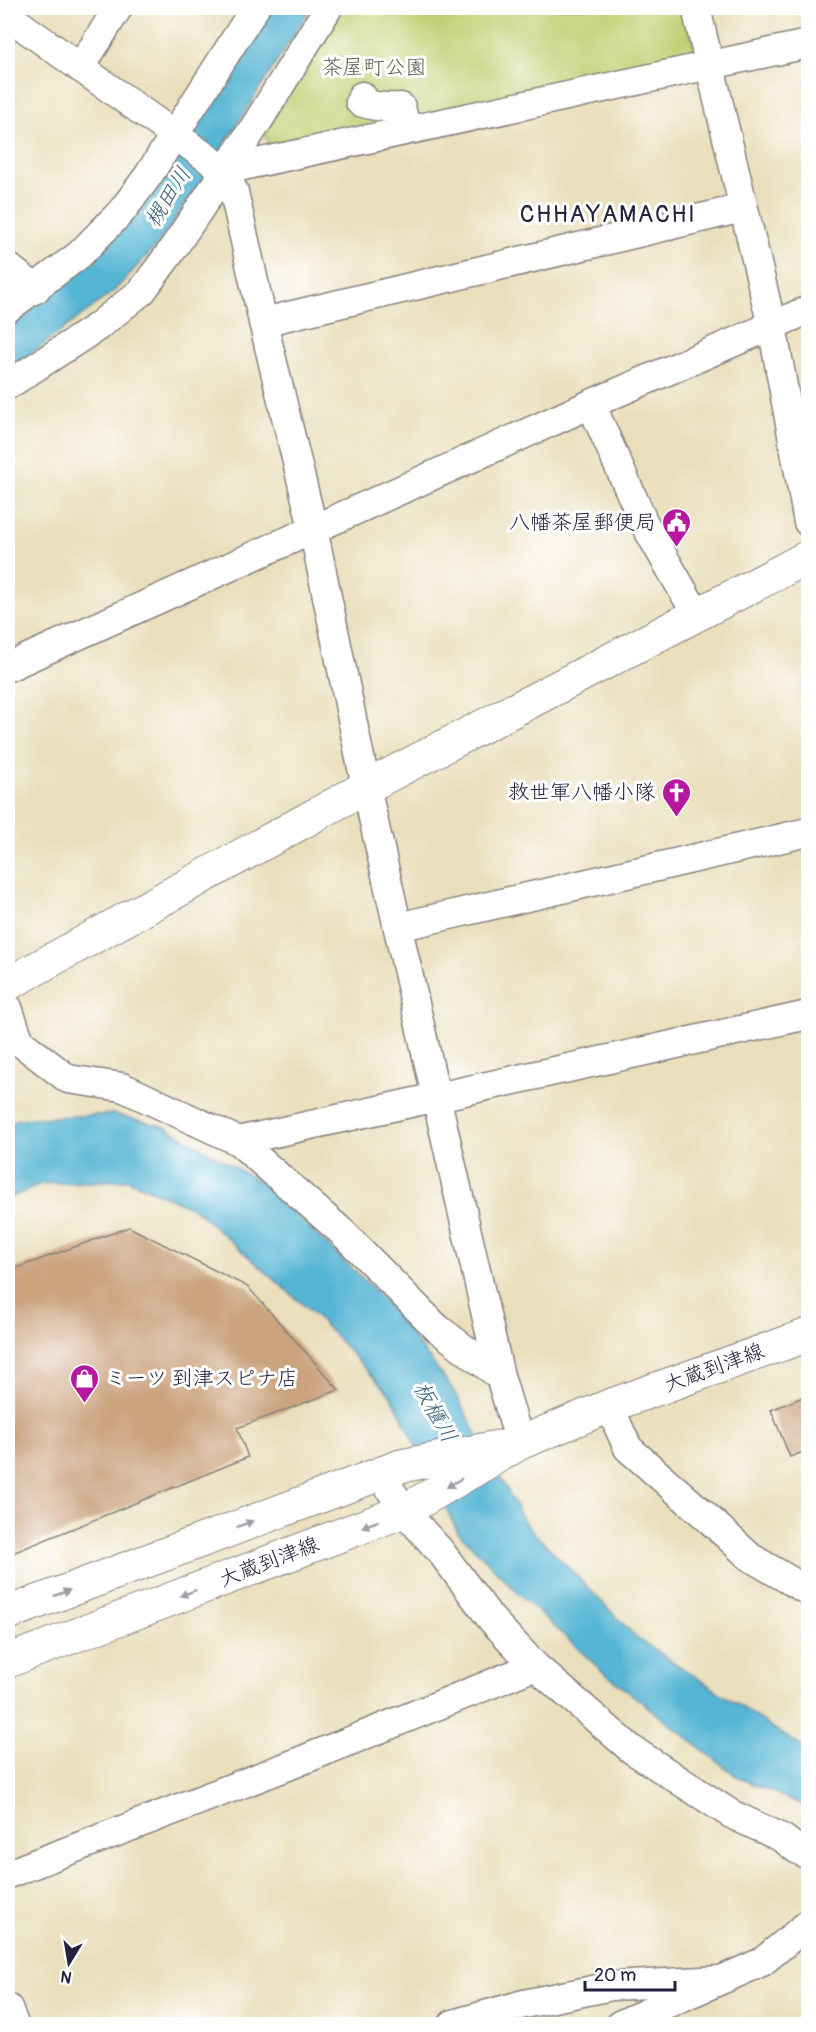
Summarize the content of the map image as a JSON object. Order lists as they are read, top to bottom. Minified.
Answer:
{"streets":{"main road":["大蔵到津線"]},"districts":["CHHAYAMACHI"],"water":["槻田川","板櫃川"],"parks":["茶屋町公園"],"places":{"public building":["八幡茶屋郵便局"],"church":["救世軍八幡小隊"],"shop":["ミーツ 到津スピナ店"]},"scale_bar":"20 m","north":"bottom"}
